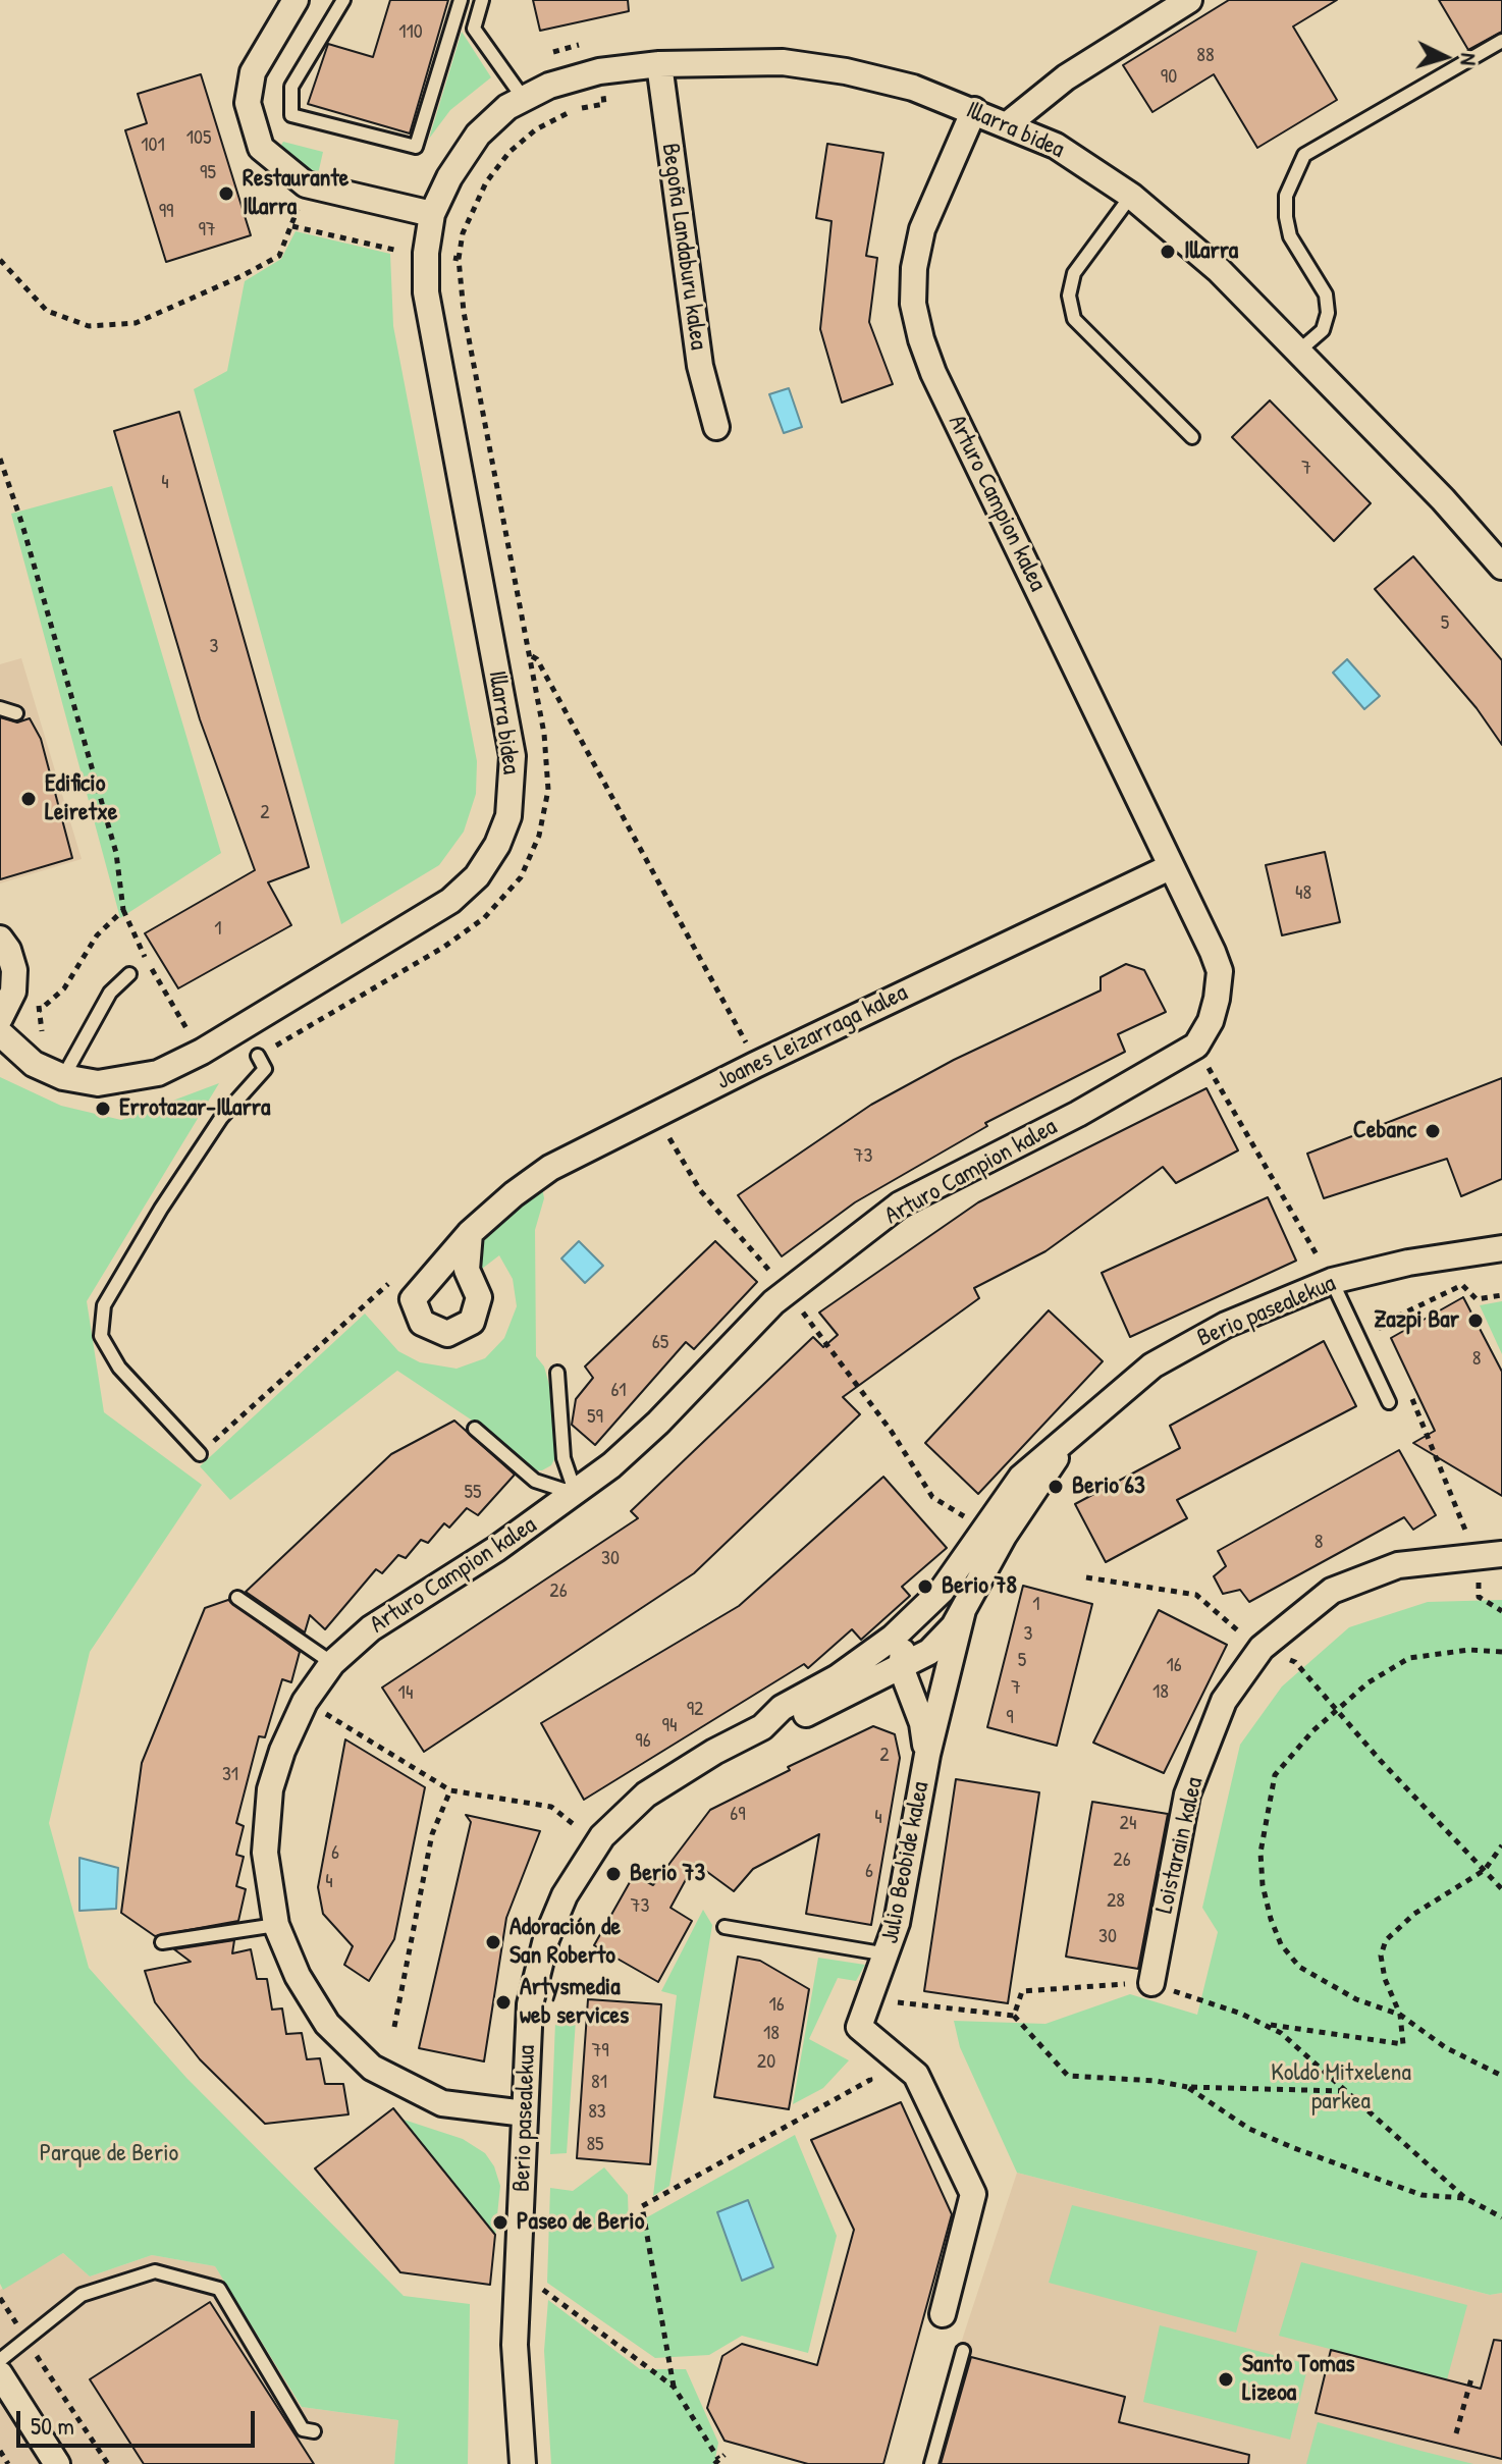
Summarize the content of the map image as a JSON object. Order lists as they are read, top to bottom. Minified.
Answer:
{"streets":{"street":["Illarra bidea","Begoña Landaburu kalea","Arturo Campion kalea","Joanes Leizarraga kalea","Berio pasealekua","Loistarain kalea","Julio Beobide kalea"]},"crossings":[["Illarra bidea","Begoña Landaburu kalea"],["Illarra bidea","Arturo Campion kalea"],["Arturo Campion kalea","Joanes Leizarraga kalea"],["Arturo Campion kalea","Berio pasealekua"],["Berio pasealekua","Julio Beobide kalea"]],"parks":["Koldo Mitxelena parkea","Parque de Berio"],"places":["Restaurante Illarra","Illarra","Edificio Leiretxe","Errotazar-Illarra","Cebanc","Zazpi Bar","Berio 63","Berio 78","Berio 73","Adoración de San Roberto","Artysmedia web services","Paseo de Berio","Santo Tomas Lizeoa"],"house_numbers":["110","88","90","105","101","95","99","97","7","4","5","3","2","48","1","73","65","8","61","59","55","8","30","26","1","3","5","16","7","18","14","92","9","94","96","2","31","69","4","24","6","26","6","4","28","73","30","16","18","79","20","81","83","85"],"scale_bar":"50 m","north":"right"}
